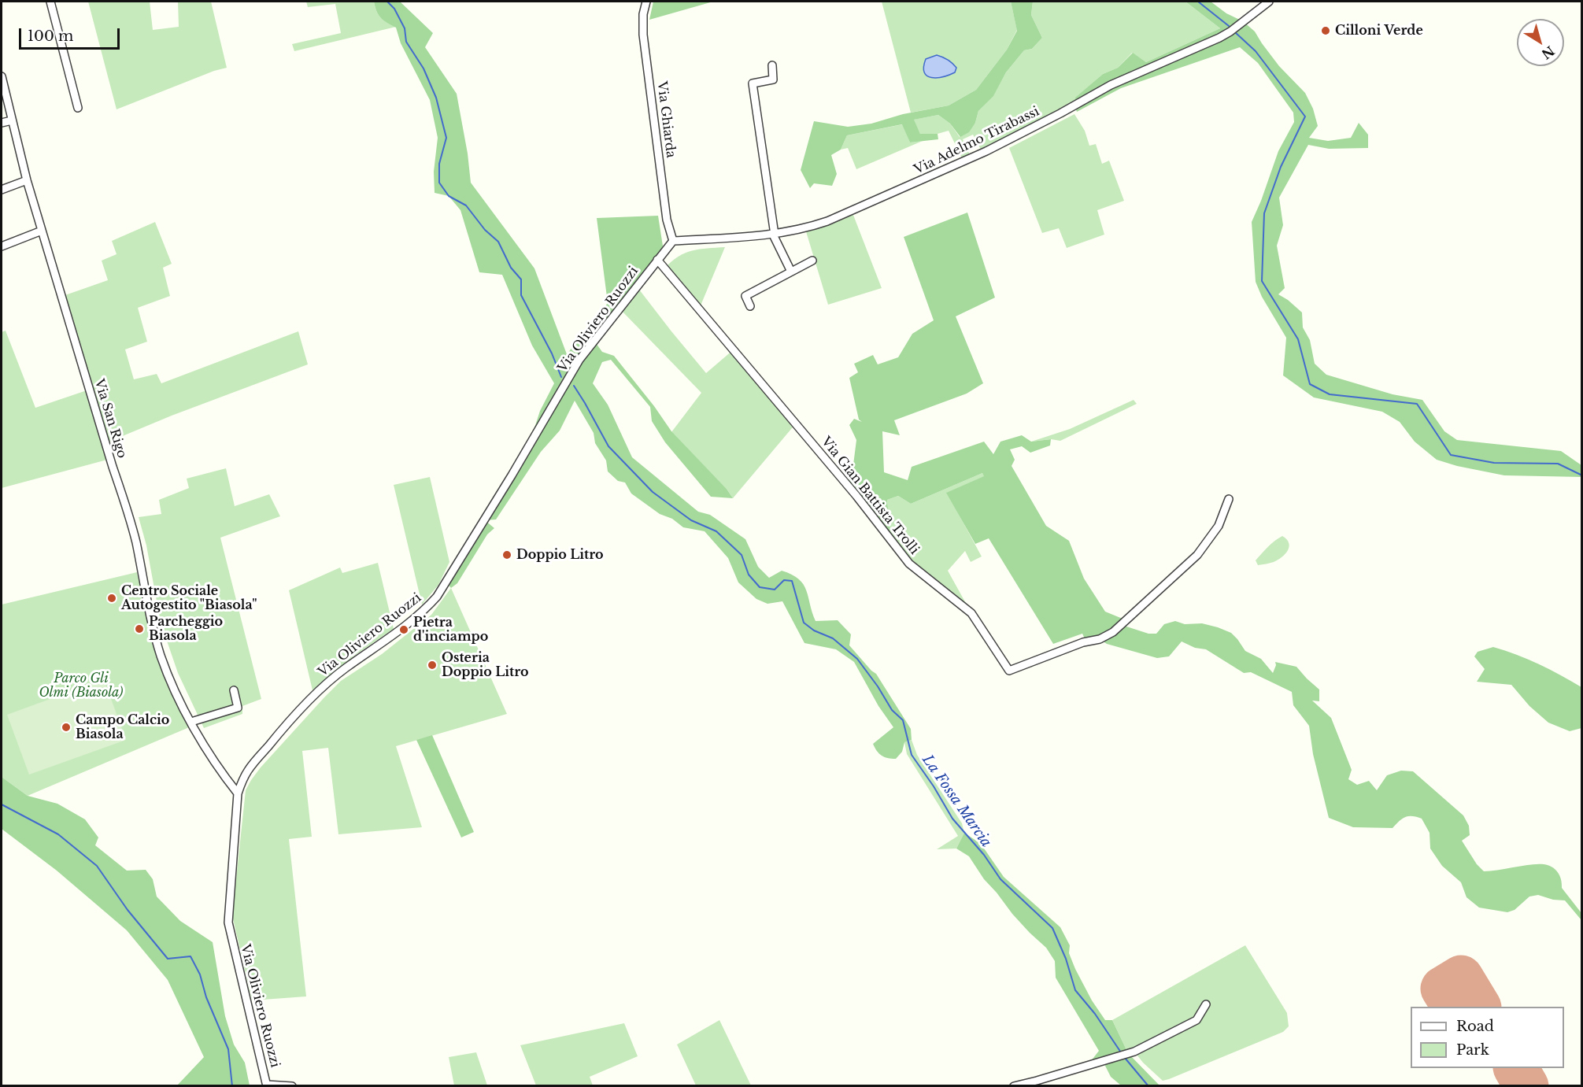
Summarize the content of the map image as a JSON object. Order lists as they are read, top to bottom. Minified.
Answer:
{"streets":{"street":["Via Ghiarda","Via Adelmo Tirabassi","Via Oliviero Ruozzi","Via San Rigo","Via Gian Battista Trolli"]},"crossings":[["Via Ghiarda","Via Adelmo Tirabassi"],["Via Ghiarda","Via Oliviero Ruozzi"],["Via Adelmo Tirabassi","Via Oliviero Ruozzi"],["Via Oliviero Ruozzi","Via San Rigo"],["Via Oliviero Ruozzi","Via Gian Battista Trolli"]],"water":["La Fossa Marcia"],"parks":["Parco Gli Olmi (Biasola)"],"places":["Cilloni Verde","Doppio Litro","Centro Sociale Autogestito \"Biasola\"","Parcheggio Biasola","Pietra d'inciampo","Osteria Doppio Litro","Campo Calcio Biasola"],"legend":["Road","Park"],"scale_bar":"100 m","north":"bottom right"}
